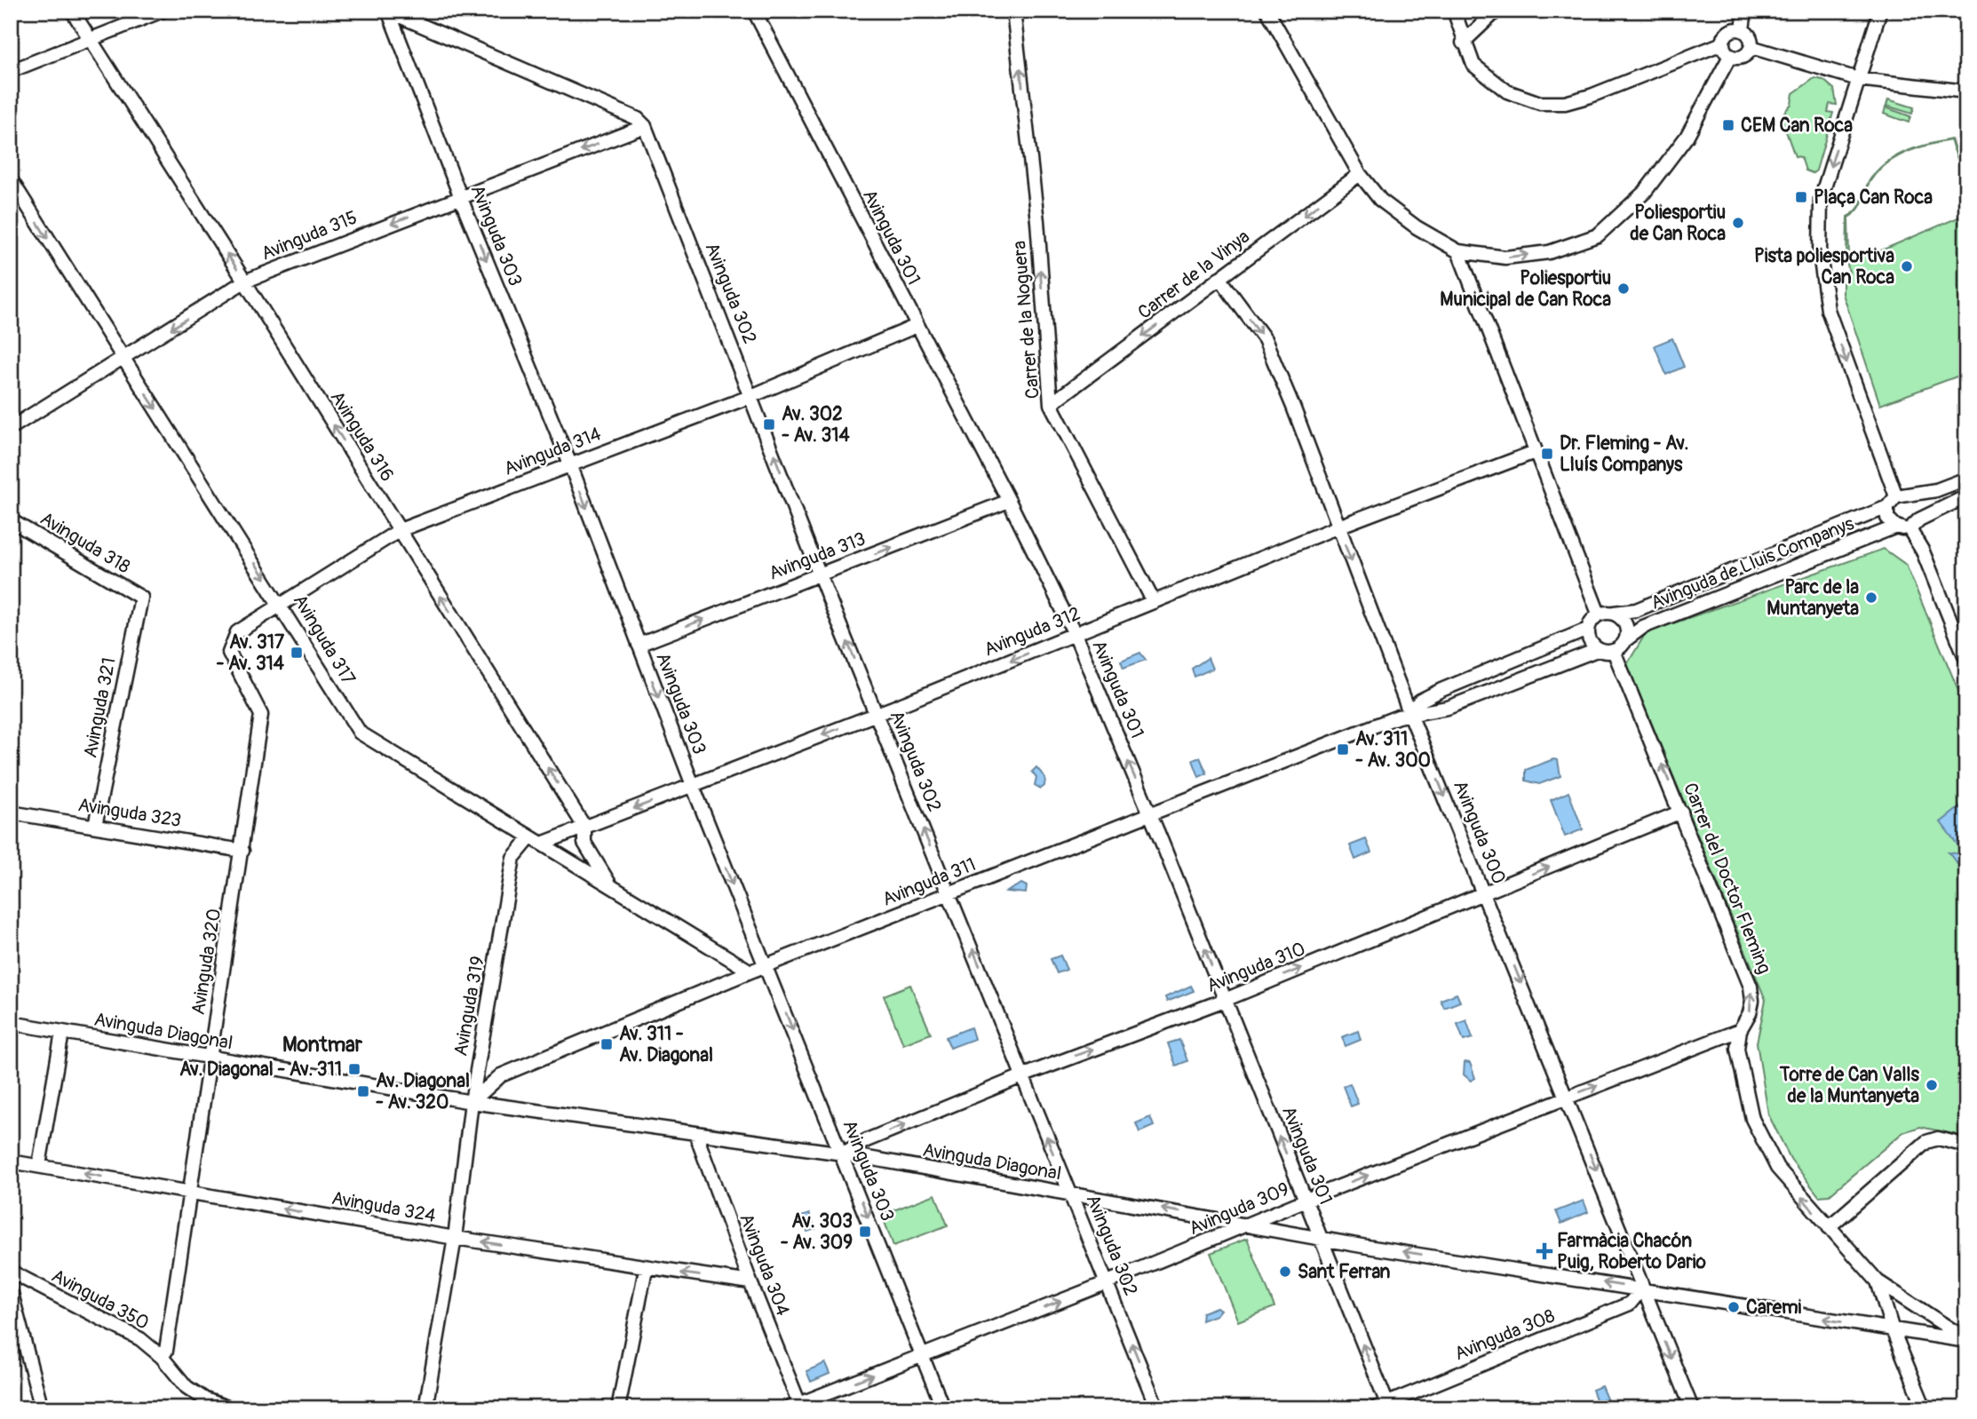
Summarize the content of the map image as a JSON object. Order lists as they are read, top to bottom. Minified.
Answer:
{"streets":{"street":["Avinguda 315","Avinguda 303","Avinguda 301","Carrer de la Vinya","Avinguda 302","Carrer de la Noguera","Avinguda 316","Avinguda 314","Avinguda 318","Avinguda 313","Avinguda de Lluis Companys","Avinguda 312","Avinguda 317","Avinguda 321","Avinguda 323","Avinguda 300","Carrer del Doctor Fleming","Avinguda 311","Avinguda 320","Avinguda 310","Avinguda 319","Avinguda Diagonal","Avinguda 324","Avinguda 309","Avinguda 304","Avinguda 350","Avinguda 308"]},"crossings":[["Avinguda 315","Avinguda 303"],["Avinguda 315","Avinguda 302"],["Avinguda 315","Avinguda 316"],["Avinguda 315","Avinguda 317"],["Avinguda 303","Avinguda 314"],["Avinguda 303","Avinguda 313"],["Avinguda 303","Avinguda 312"],["Avinguda 303","Avinguda 311"],["Avinguda 303","Avinguda 310"],["Avinguda 303","Avinguda Diagonal"],["Avinguda 303","Avinguda 309"],["Avinguda 301","Avinguda 314"],["Avinguda 301","Avinguda 313"],["Avinguda 301","Avinguda 312"],["Avinguda 301","Avinguda 311"],["Avinguda 301","Avinguda 310"],["Avinguda 301","Avinguda Diagonal"],["Avinguda 301","Avinguda 309"],["Avinguda 301","Avinguda 308"],["Carrer de la Vinya","Carrer de la Noguera"],["Carrer de la Vinya","Avinguda 300"],["Avinguda 302","Avinguda 314"],["Avinguda 302","Avinguda 313"],["Avinguda 302","Avinguda 312"],["Avinguda 302","Avinguda 311"],["Avinguda 302","Avinguda 310"],["Avinguda 302","Avinguda Diagonal"],["Avinguda 302","Avinguda 309"],["Carrer de la Noguera","Avinguda 312"],["Avinguda 316","Avinguda 314"],["Avinguda 316","Avinguda 312"],["Avinguda 316","Avinguda 317"],["Avinguda 314","Avinguda 317"],["Avinguda 314","Avinguda 320"],["Avinguda 318","Avinguda 321"],["Avinguda de Lluis Companys","Carrer del Doctor Fleming"],["Avinguda 312","Avinguda 317"],["Avinguda 312","Avinguda 300"],["Avinguda 317","Avinguda 311"],["Avinguda 317","Avinguda 319"],["Avinguda 321","Avinguda 323"],["Avinguda 323","Avinguda 320"],["Avinguda 300","Avinguda 311"],["Avinguda 300","Avinguda 310"],["Avinguda 300","Avinguda Diagonal"],["Avinguda 300","Avinguda 309"],["Avinguda 300","Avinguda 308"],["Carrer del Doctor Fleming","Avinguda 310"],["Carrer del Doctor Fleming","Avinguda Diagonal"],["Carrer del Doctor Fleming","Avinguda 309"],["Avinguda 311","Avinguda 319"],["Avinguda 311","Avinguda Diagonal"],["Avinguda 320","Avinguda Diagonal"],["Avinguda 320","Avinguda 324"],["Avinguda 320","Avinguda 350"],["Avinguda 310","Avinguda Diagonal"],["Avinguda 319","Avinguda Diagonal"],["Avinguda 319","Avinguda 324"],["Avinguda Diagonal","Avinguda 309"],["Avinguda Diagonal","Avinguda 304"],["Avinguda Diagonal","Avinguda 308"],["Avinguda 324","Avinguda 304"],["Avinguda 309","Avinguda 304"]],"one_way":["Avinguda 315","Avinguda 303","Avinguda 301","Carrer de la Vinya","Avinguda 302","Carrer de la Noguera","Avinguda 316","Avinguda 313","Avinguda 312","Avinguda 317","Avinguda 300","Carrer del Doctor Fleming","Avinguda 310","Avinguda Diagonal","Avinguda 324","Avinguda 309"],"districts":["Montmar"],"places":{"transit":["CEM Can Roca","Plaça Can Roca","Av. 302 - Av. 314","Dr. Fleming - Av. Lluís Companys","Av. 317 - Av. 314","Av. 311 - Av. 300","Av. 311 - Av. Diagonal","Av. Diagonal - Av. 311","Av. Diagonal - Av. 320","Av. 303 - Av. 309"],"other":["Poliesportiu de Can Roca","Pista poliesportiva Can Roca","Poliesportiu Municipal de Can Roca","Parc de la Muntanyeta","Torre de Can Valls de la Muntanyeta","Sant Ferran","Caremi"],"health":["Farmàcia Chacón Puig, Roberto Dario"]}}
